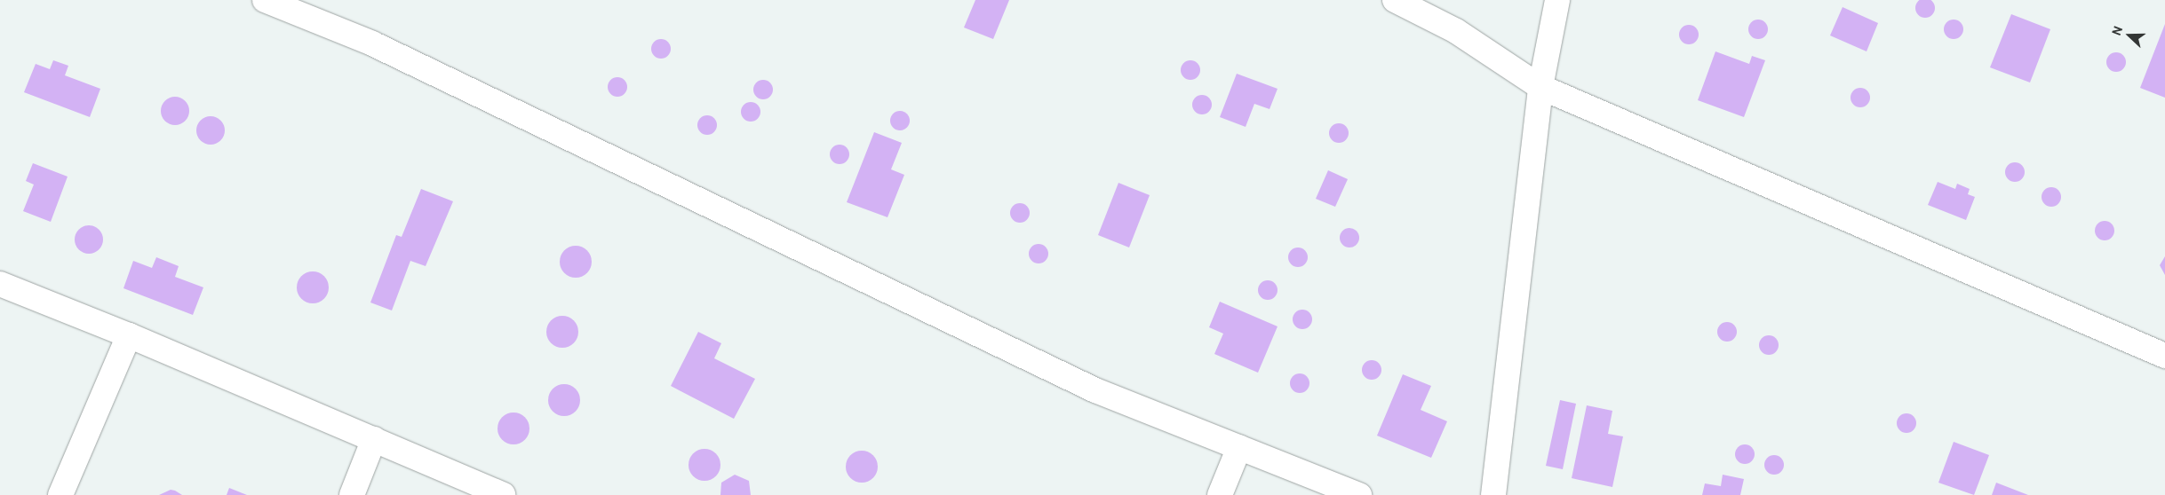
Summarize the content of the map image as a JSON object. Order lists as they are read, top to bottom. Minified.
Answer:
{"north":"left"}
